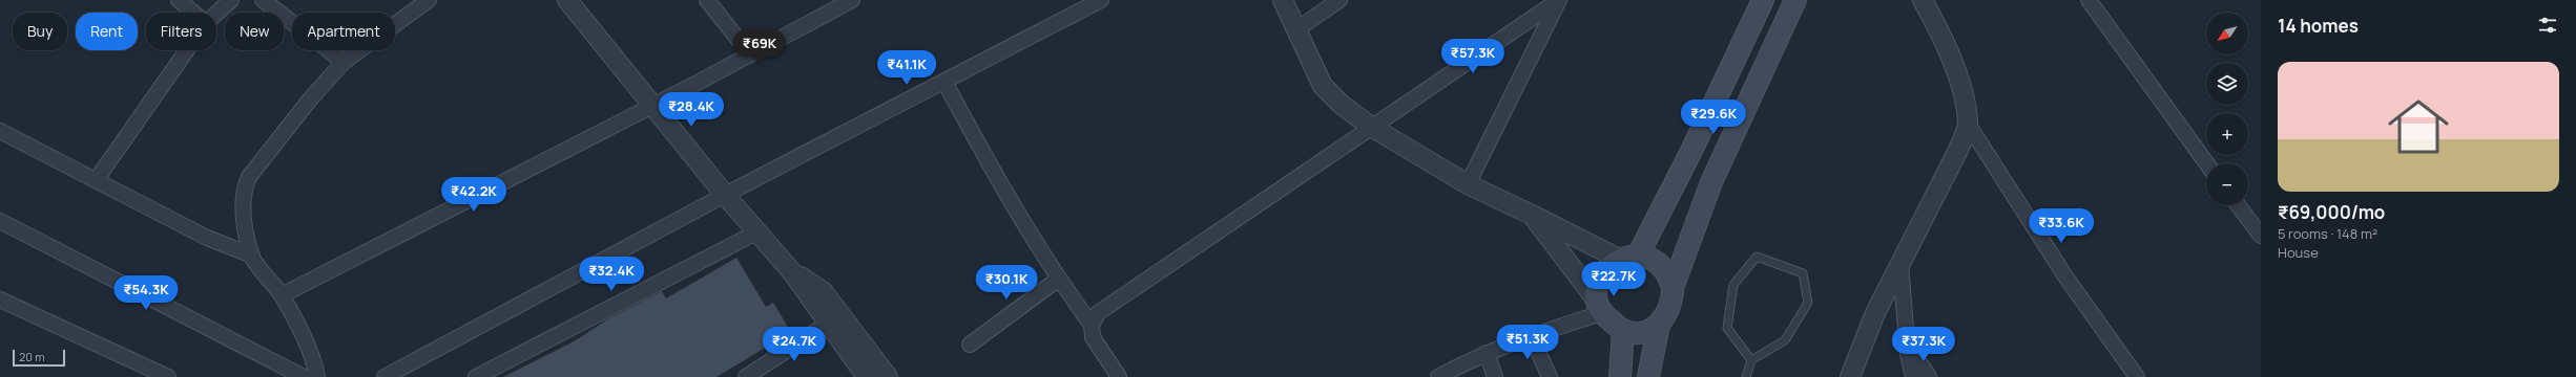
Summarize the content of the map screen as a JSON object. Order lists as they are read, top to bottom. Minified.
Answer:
{"scale_bar":"20 m","north":"bottom left","page":{"heading":"14 homes","map_buttons":["+","−"],"chip":["Buy","Rent","Filters","New","Apartment"],"price":["₹69K","₹57.3K","₹41.1K","₹28.4K","₹29.6K","₹42.2K","₹33.6K","₹32.4K","₹22.7K","₹30.1K","₹54.3K","₹51.3K","₹24.7K","₹37.3K"],"list":[{"name":"₹69,000/mo","note":"5 rooms · 148 m² · House"}],"scale":"20 m"}}
